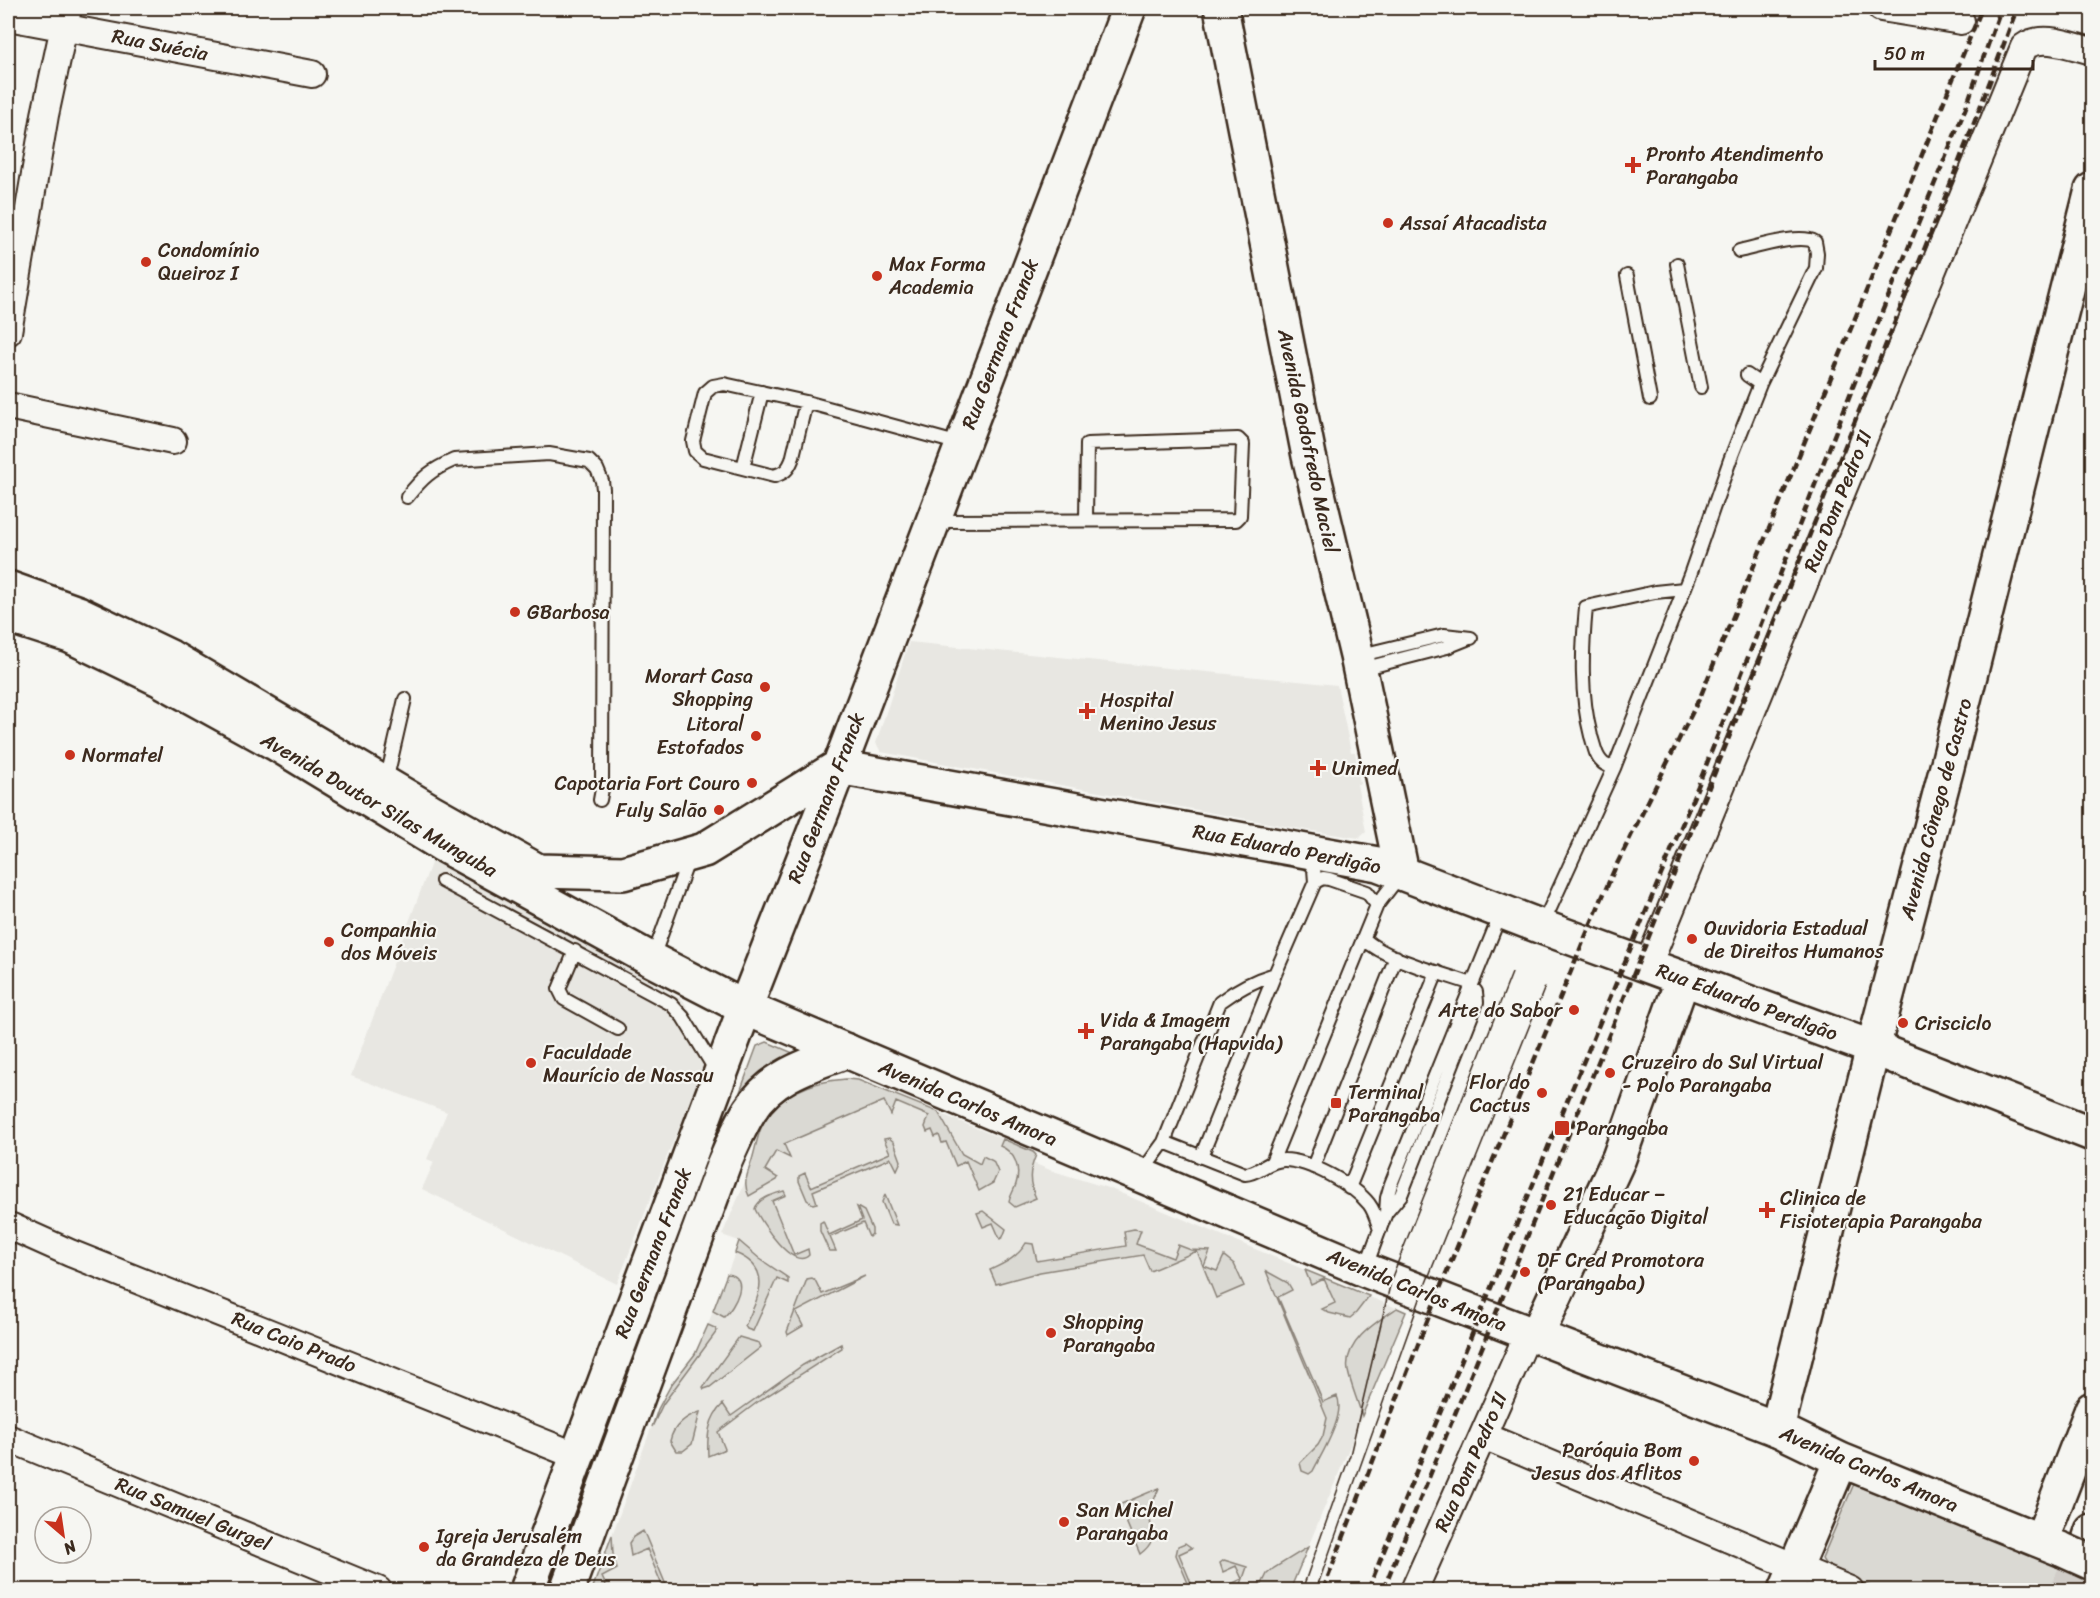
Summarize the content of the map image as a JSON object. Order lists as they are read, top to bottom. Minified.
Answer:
{"streets":{"main road":["Rua Germano Franck","Avenida Godofredo Maciel","Rua Dom Pedro II","Avenida Doutor Silas Munguba","Avenida Cônego de Castro","Rua Eduardo Perdigão","Avenida Carlos Amora"],"street":["Rua Suécia","Rua Caio Prado","Rua Samuel Gurgel"]},"crossings":[["Rua Germano Franck","Avenida Doutor Silas Munguba"],["Rua Germano Franck","Rua Eduardo Perdigão"],["Rua Germano Franck","Avenida Carlos Amora"],["Rua Germano Franck","Rua Caio Prado"],["Avenida Godofredo Maciel","Rua Eduardo Perdigão"],["Rua Dom Pedro II","Rua Eduardo Perdigão"],["Rua Dom Pedro II","Avenida Carlos Amora"],["Avenida Doutor Silas Munguba","Avenida Carlos Amora"],["Avenida Cônego de Castro","Rua Eduardo Perdigão"],["Avenida Cônego de Castro","Avenida Carlos Amora"]],"places":{"health":["Pronto Atendimento Parangaba","Hospital Menino Jesus","Unimed","Vida & Imagem Parangaba (Hapvida)","Clinica de Fisioterapia Parangaba"],"other":["Assaí Atacadista","Condomínio Queiroz I","Max Forma Academia","GBarbosa","Morart Casa Shopping","Litoral Estofados","Normatel","Capotaria Fort Couro","Fuly Salão","Ouvidoria Estadual de Direitos Humanos","Companhia dos Móveis","Arte do Sabor","Crisciclo","Faculdade Maurício de Nassau","Cruzeiro do Sul Virtual - Polo Parangaba","Flor do Cactus","21 Educar – Educação Digital","DF Cred Promotora (Parangaba)","Shopping Parangaba","Paróquia Bom Jesus dos Aflitos","San Michel Parangaba","Igreja Jerusalém da Grandeza de Deus"],"transit":["Terminal Parangaba","Parangaba"]},"scale_bar":"50 m","north":"bottom right"}
